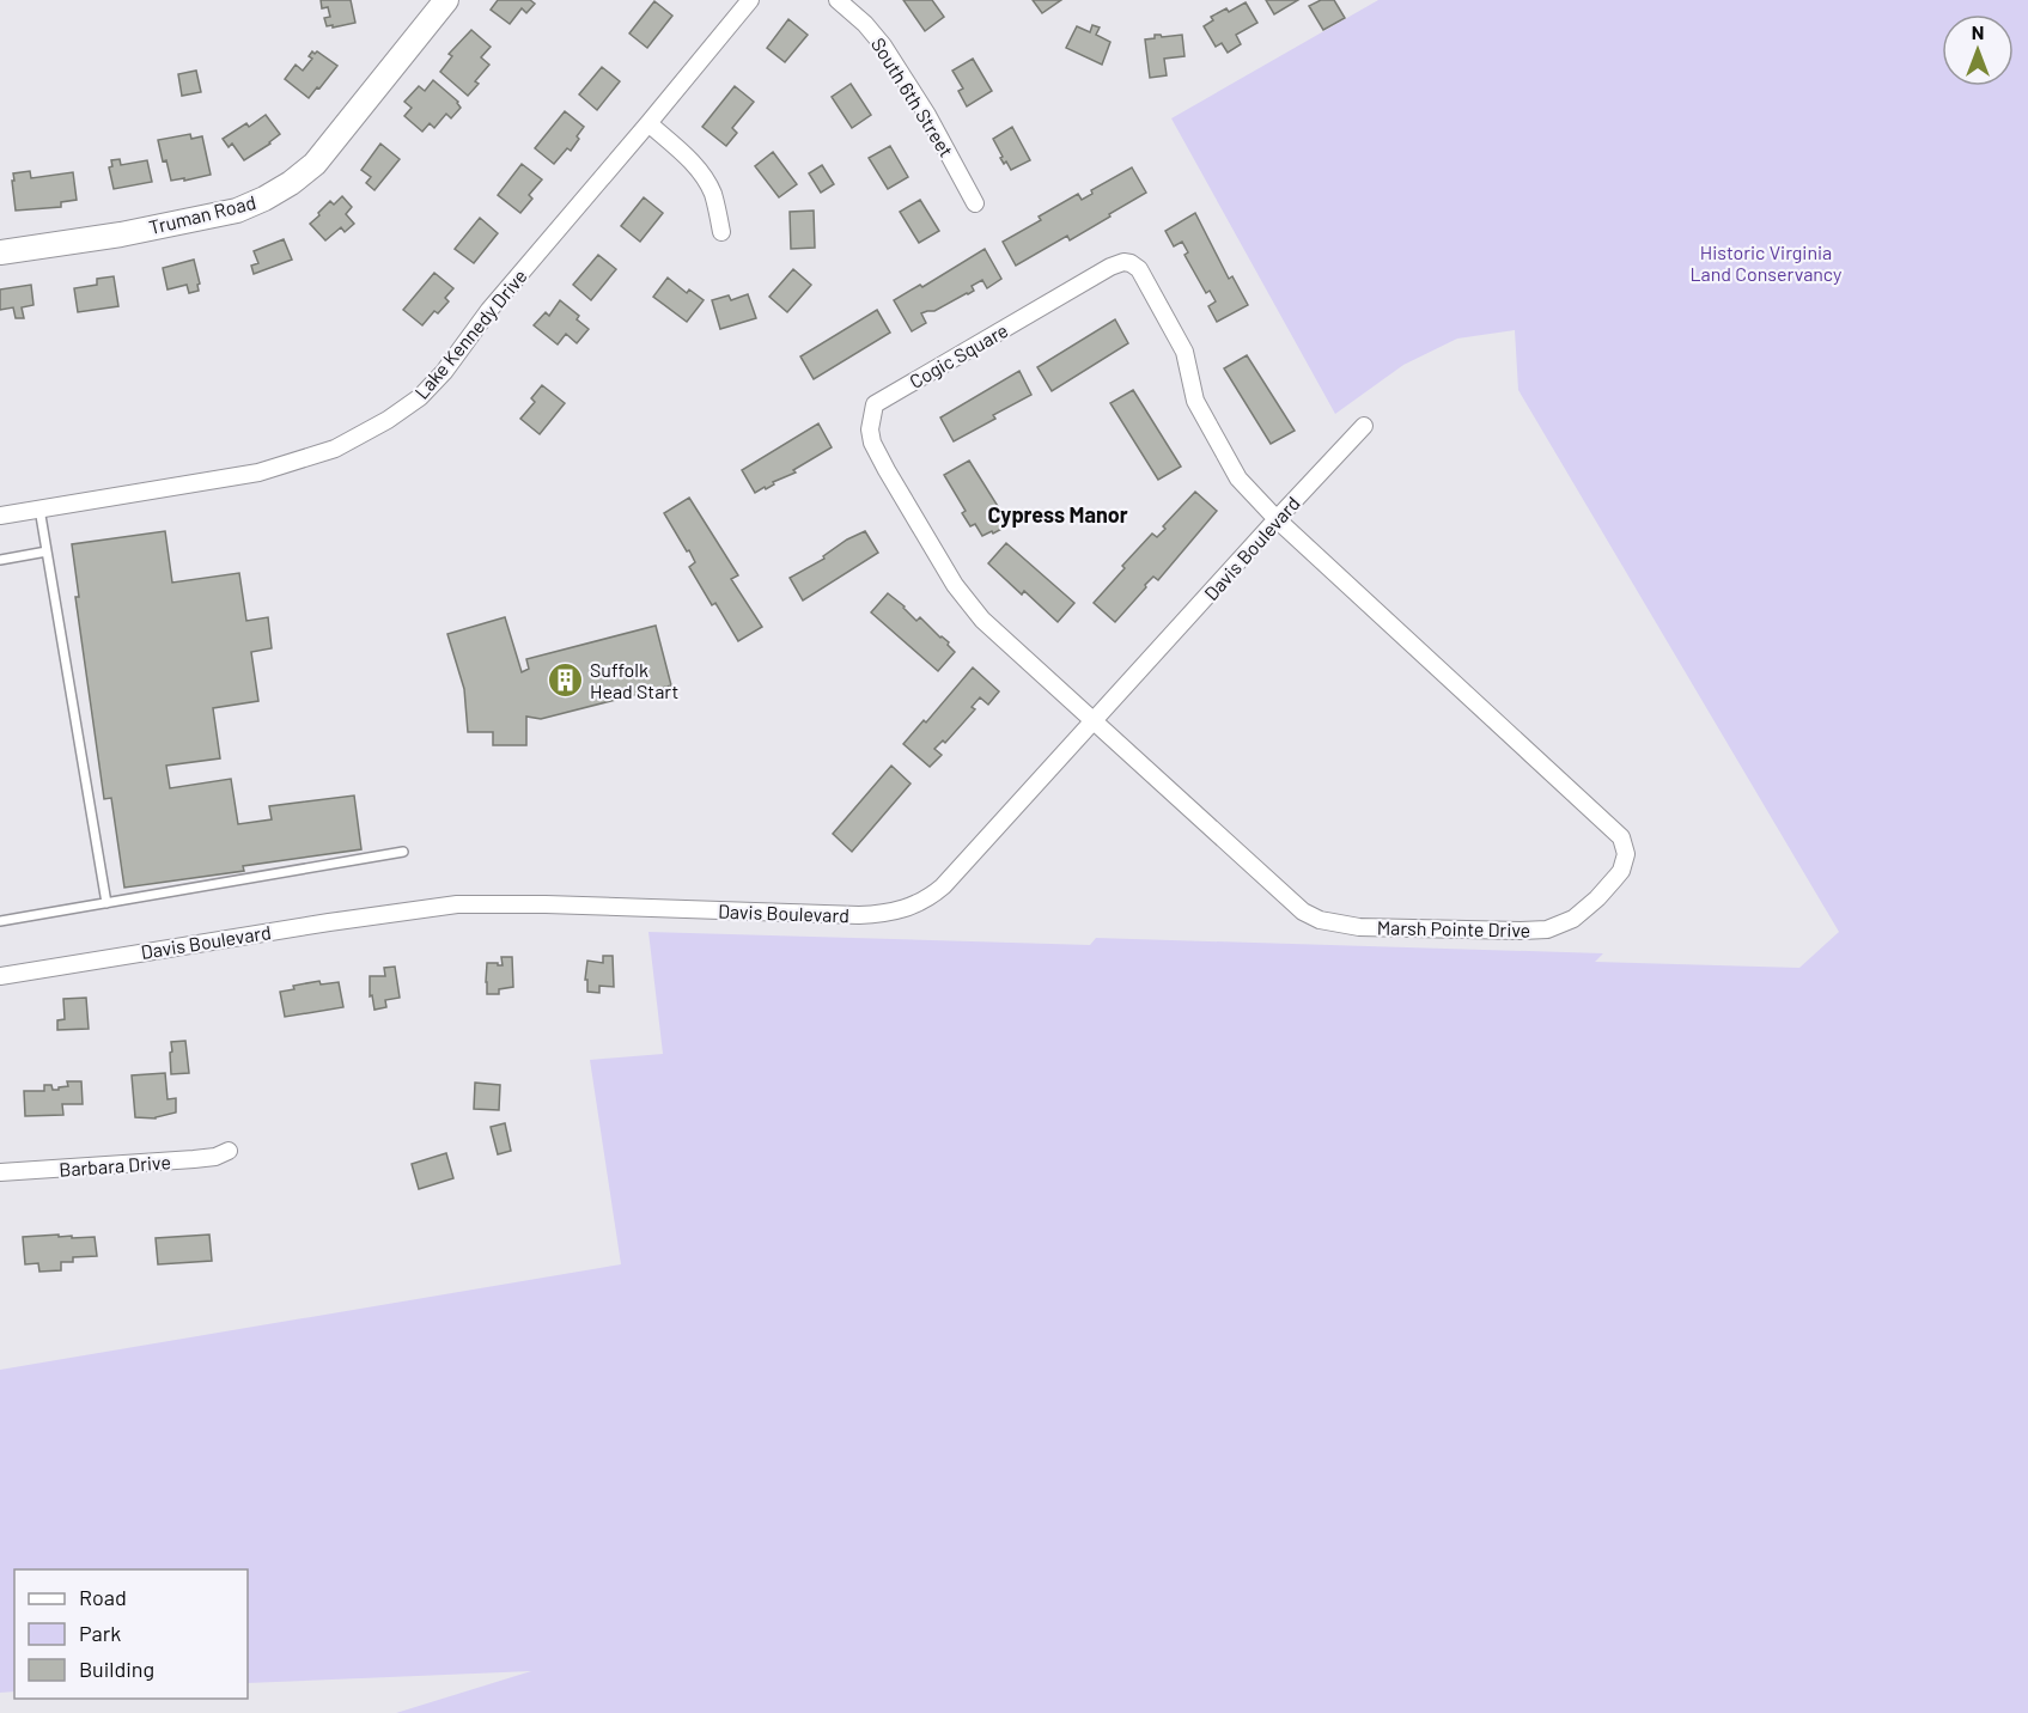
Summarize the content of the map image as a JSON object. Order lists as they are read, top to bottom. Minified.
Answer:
{"streets":{"street":["South 6th Street","Truman Road","Lake Kennedy Drive","Cogic Square","Davis Boulevard","Marsh Pointe Drive","Barbara Drive"]},"crossings":[["Cogic Square","Davis Boulevard"],["Cogic Square","Marsh Pointe Drive"],["Davis Boulevard","Marsh Pointe Drive"]],"districts":["Cypress Manor"],"parks":["Historic Virginia Land Conservancy"],"places":{"building":["Suffolk Head Start"]},"legend":["Road","Park","Building"],"north":"top"}
